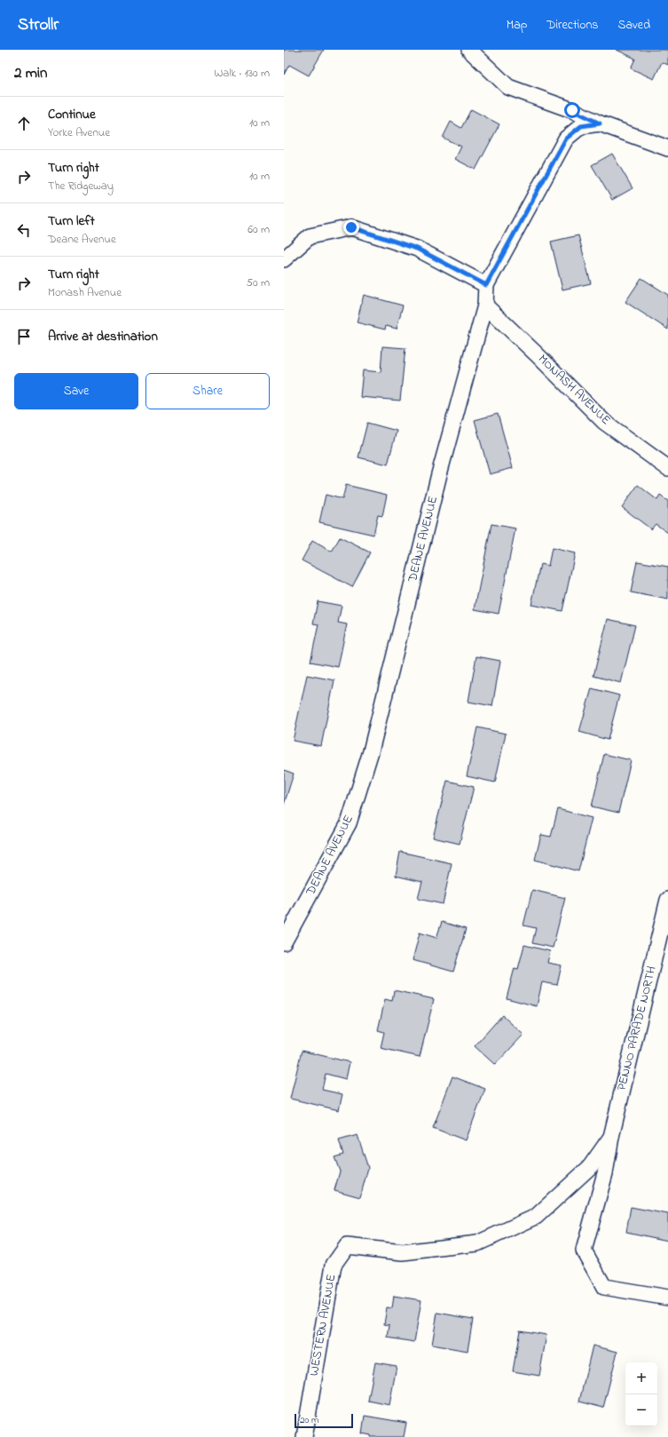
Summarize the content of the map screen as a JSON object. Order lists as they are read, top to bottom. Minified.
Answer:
{"streets":{"street":["MONASH AVENUE","DEANE AVENUE","PENNO PARADE NORTH","WESTERN AVENUE"]},"crossings":[["MONASH AVENUE","DEANE AVENUE"],["PENNO PARADE NORTH","WESTERN AVENUE"]],"scale_bar":"20 m","page":{"header":"Strollr","nav":["Map","Directions","Saved"],"heading":["2 min","Walk · 130 m"],"list":[["Continue","Yorke Avenue","10 m"],["Turn right","The Ridgeway","10 m"],["Turn left","Deane Avenue","60 m"],["Turn right","Monash Avenue","50 m"],"Arrive at destination"],"buttons":["Save","Share"],"map_buttons":["+","−"],"scale":"20 m"}}
